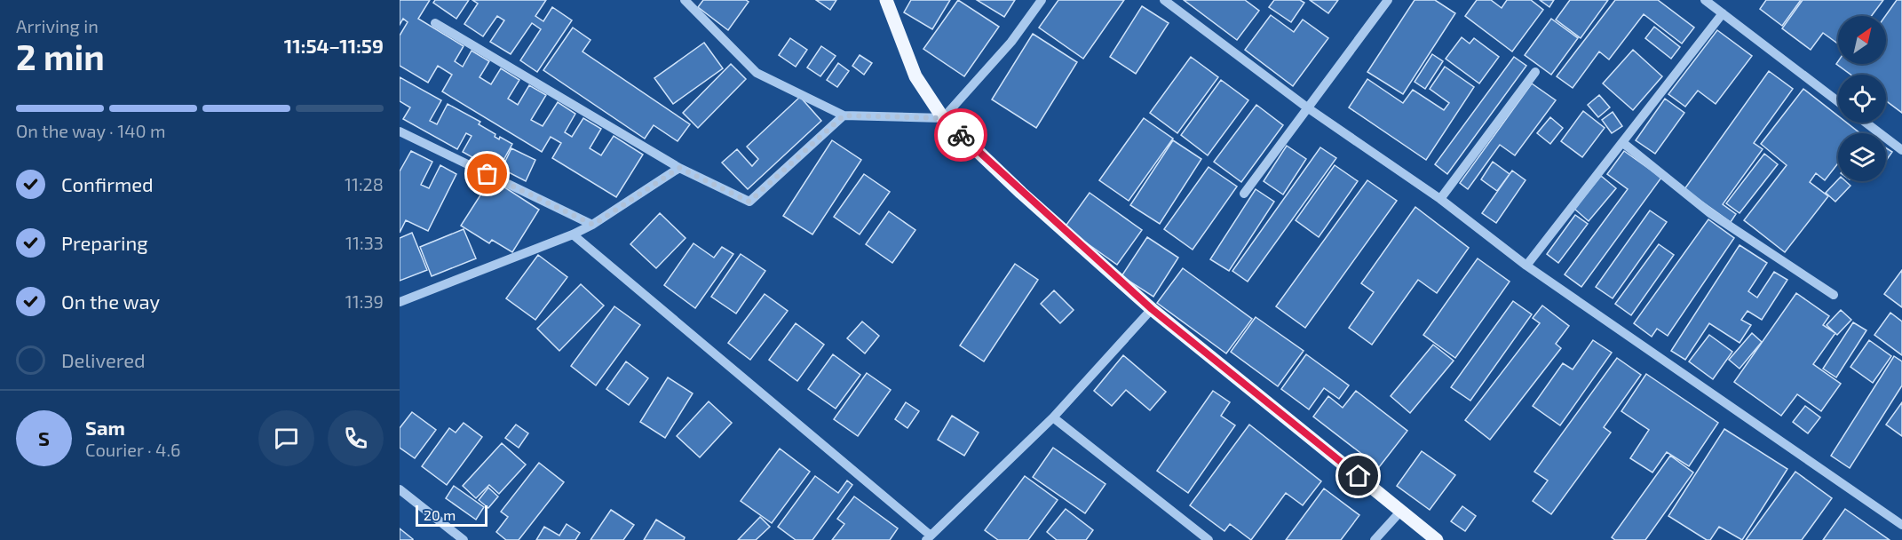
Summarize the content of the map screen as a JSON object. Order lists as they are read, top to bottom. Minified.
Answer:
{"scale_bar":"20 m","north":"top right","page":{"heading":["2 min","Arriving in","11:54–11:59"],"panel":["Sam","Courier · 4.6"],"bar":"On the way · 140 m","list":[["Confirmed","11:28"],["Preparing","11:33"],["On the way","11:39"],"Delivered"],"round":"S","scale":"20 m"}}
